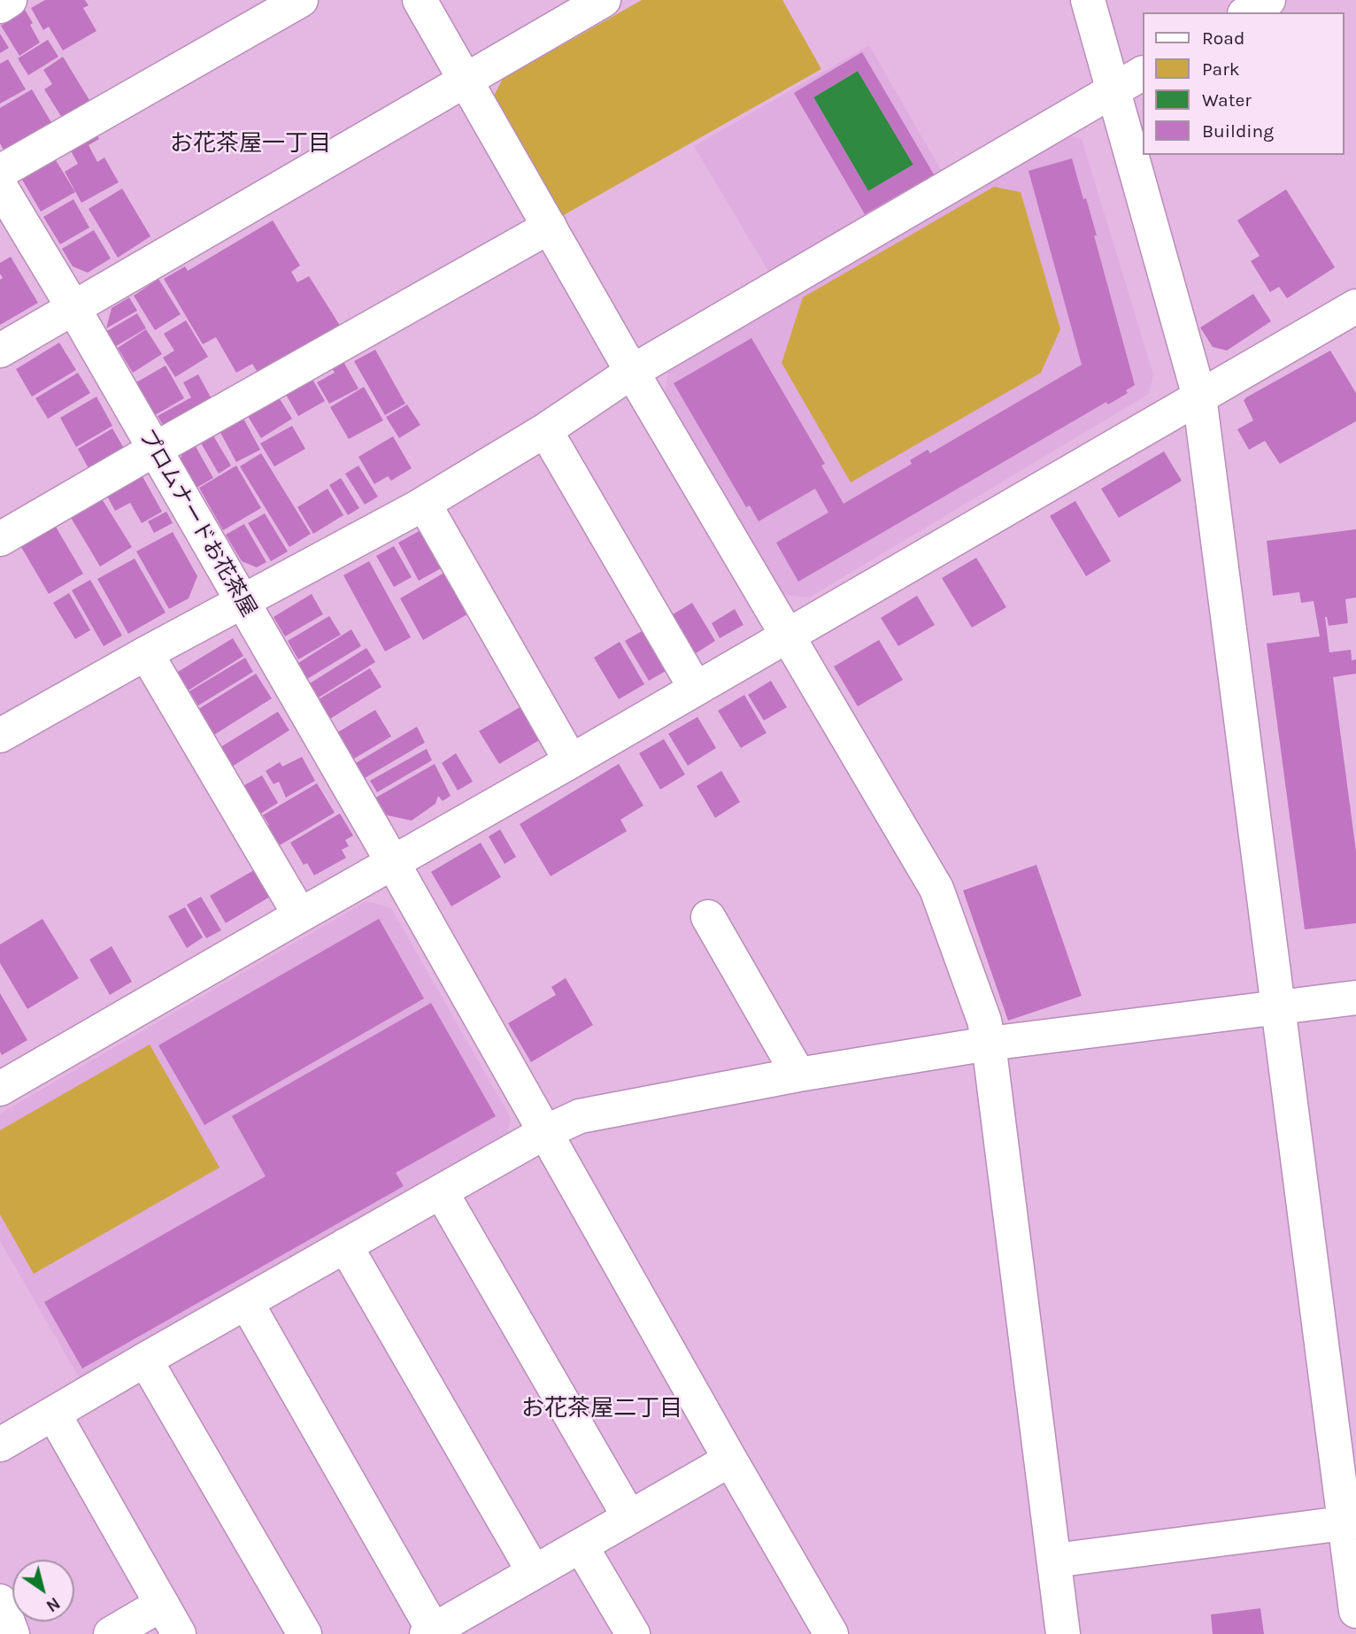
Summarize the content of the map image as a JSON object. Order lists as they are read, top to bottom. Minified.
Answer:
{"streets":{"street":["プロムナードお花茶屋"]},"districts":["お花茶屋一丁目","お花茶屋二丁目"],"legend":["Road","Park","Water","Building"],"north":"bottom right"}
